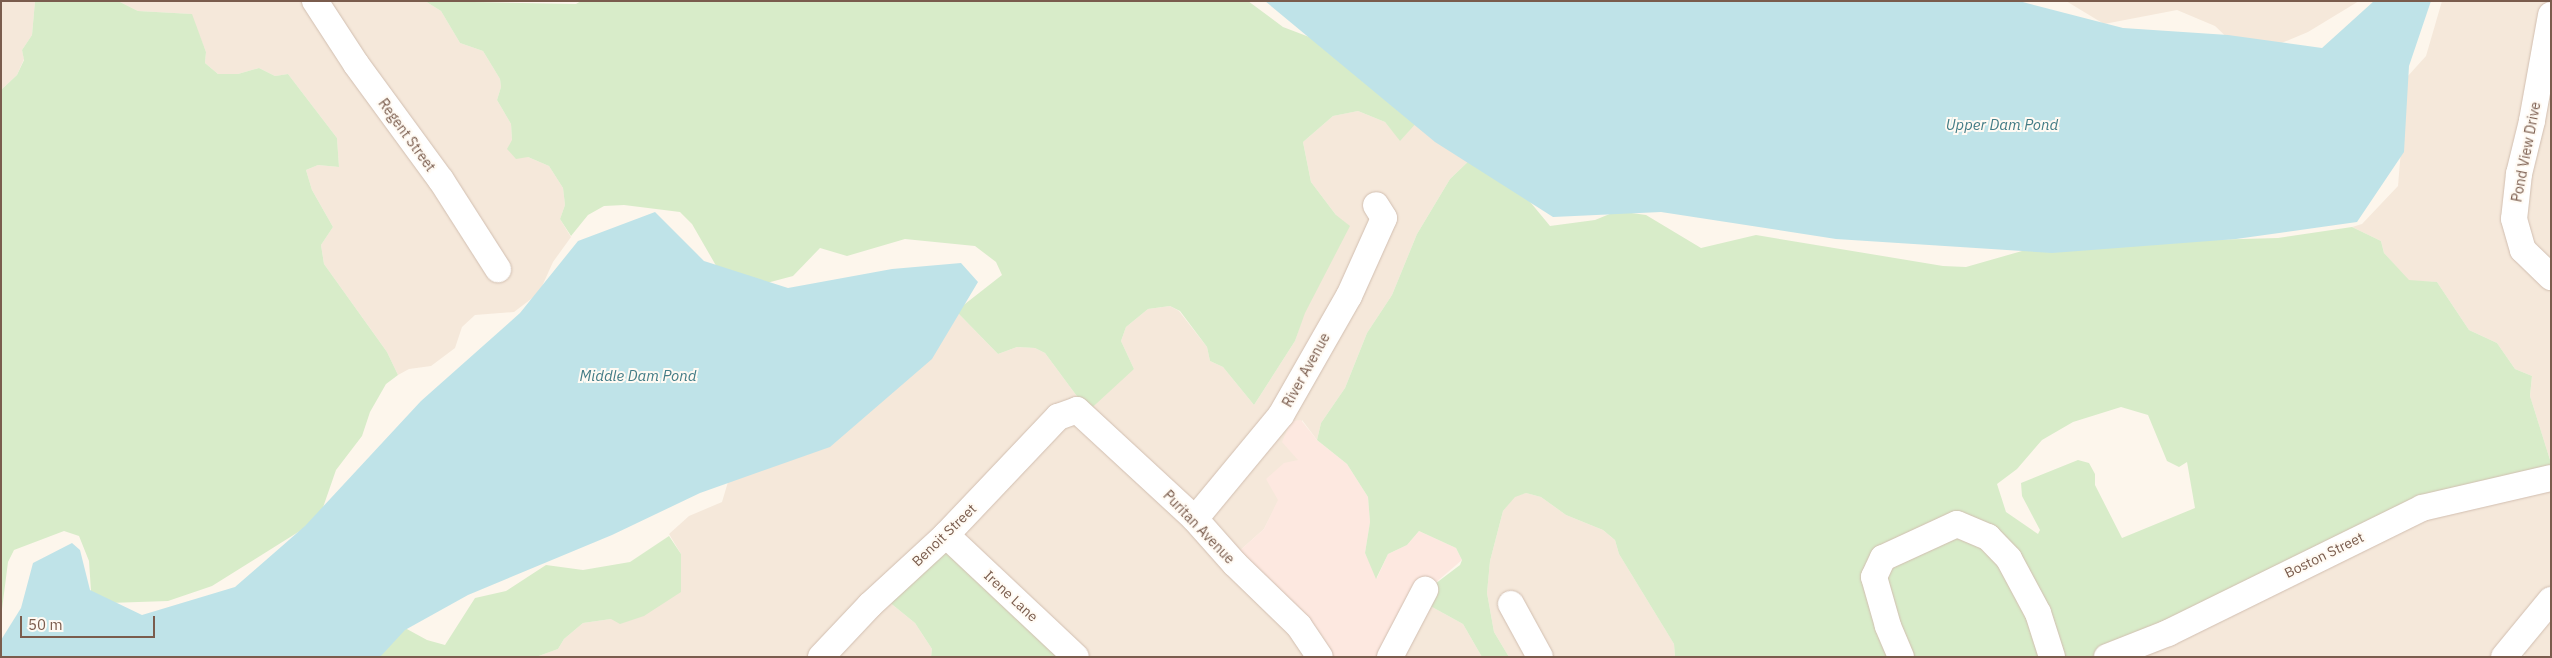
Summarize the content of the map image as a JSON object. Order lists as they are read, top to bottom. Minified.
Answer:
{"streets":{"street":["Regent Street","Pond View Drive","River Avenue","Puritan Avenue","Benoit Street","Boston Street","Irene Lane"]},"crossings":[["River Avenue","Puritan Avenue"],["Puritan Avenue","Benoit Street"],["Benoit Street","Irene Lane"]],"water":["Upper Dam Pond","Middle Dam Pond"],"scale_bar":"50 m"}
